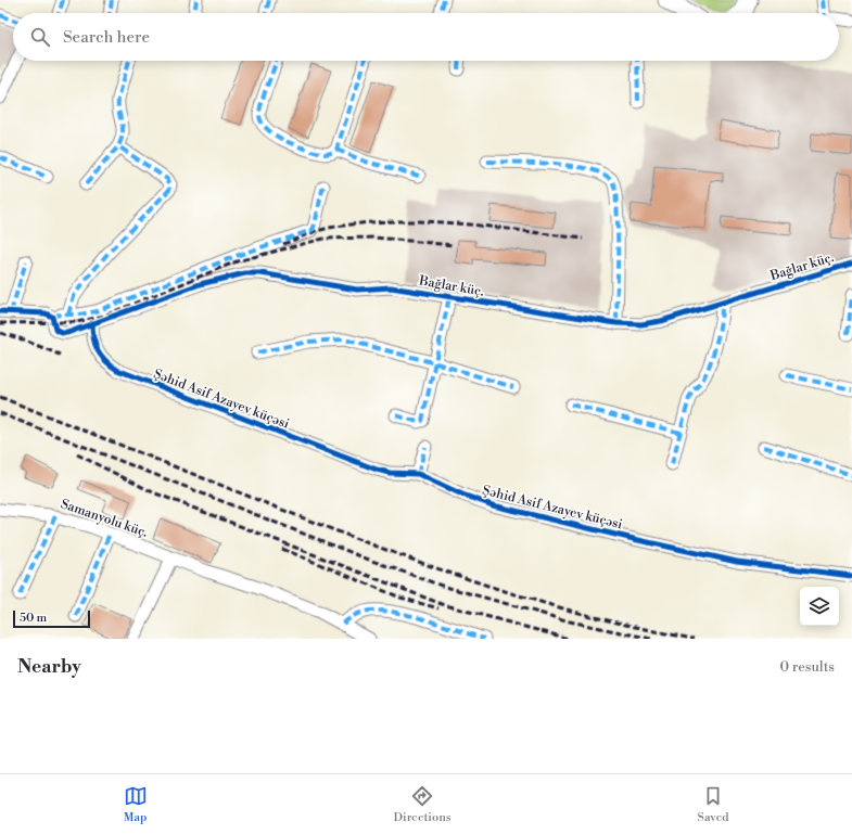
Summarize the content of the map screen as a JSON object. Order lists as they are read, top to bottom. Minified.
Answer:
{"streets":{"street":["Bağlar küç.","Şəhid Asif Azayev küçəsi","Samanyolu küç."]},"crossings":[["Bağlar küç.","Şəhid Asif Azayev küçəsi"]],"scale_bar":"50 m","page":{"search":"Search here","scale":"50 m","heading":["Nearby","0 results"],"nav":["Map","Directions","Saved"]}}
